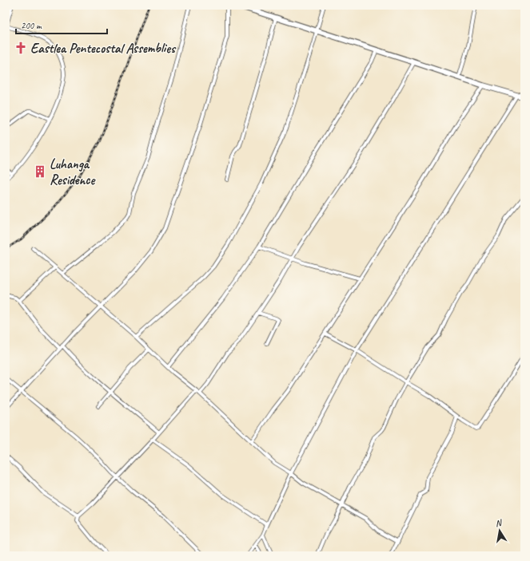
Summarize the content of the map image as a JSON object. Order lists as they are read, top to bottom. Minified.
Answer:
{"places":{"church":["Eastlea Pentecostal Assemblies"],"building":["Luhanga Residence"]},"scale_bar":"200 m","north":"top"}
